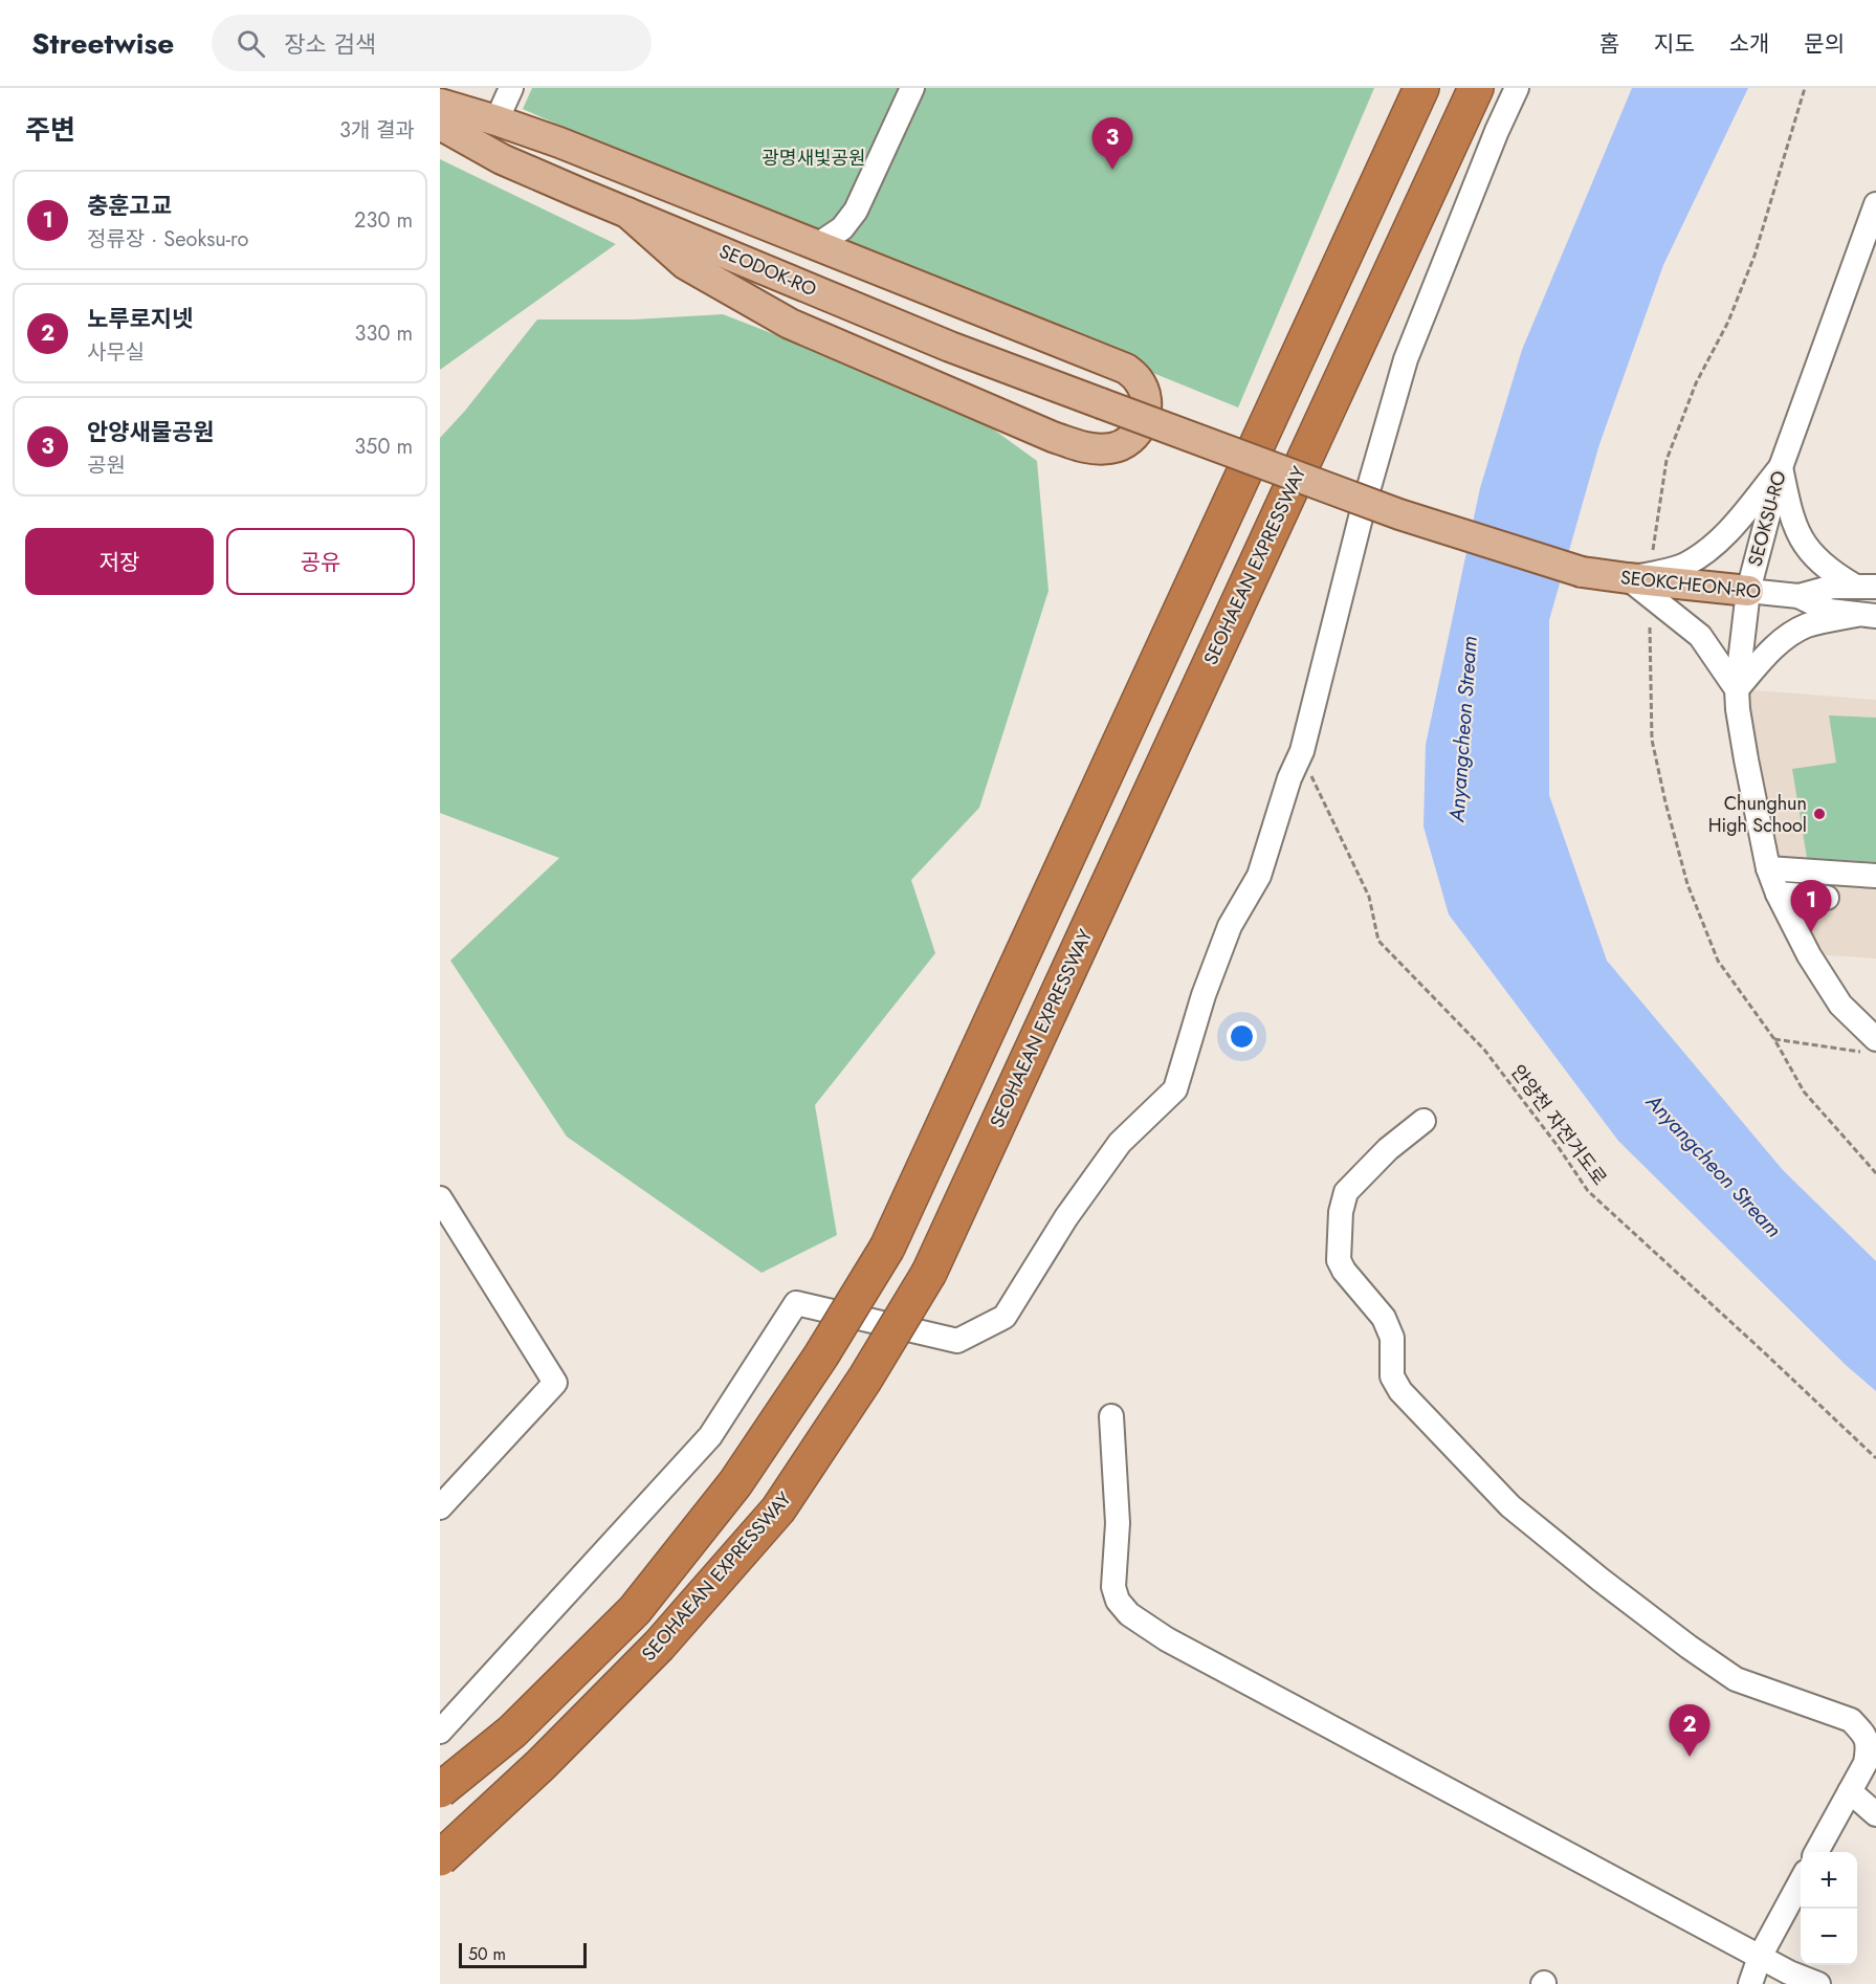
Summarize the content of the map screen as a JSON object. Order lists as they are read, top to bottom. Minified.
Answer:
{"streets":{"highway":["SEOHAEAN EXPRESSWAY"],"main road":["SEODOK-RO","SEOKCHEON-RO"],"street":["SEOKSU-RO"],"path":["안양천 자전거도로"]},"crossings":[["SEODOK-RO","SEOKCHEON-RO"],["SEOKSU-RO","SEOKCHEON-RO"]],"water":["Anyangcheon Stream"],"parks":["광명새빛공원"],"places":["Chunghun High School"],"scale_bar":"50 m","page":{"header":"Streetwise","search":"장소 검색","nav":["홈","지도","소개","문의"],"heading":["주변","3개 결과"],"pins":["3","1","2"],"list":[{"mark":"1","name":"충훈고교","note":"정류장 · Seoksu-ro","value":"230 m"},{"mark":"2","name":"노루로지넷","note":"사무실","value":"330 m"},{"mark":"3","name":"안양새물공원","note":"공원","value":"350 m"}],"buttons":["저장","공유"],"map_buttons":["+","−"],"scale":"50 m"}}
